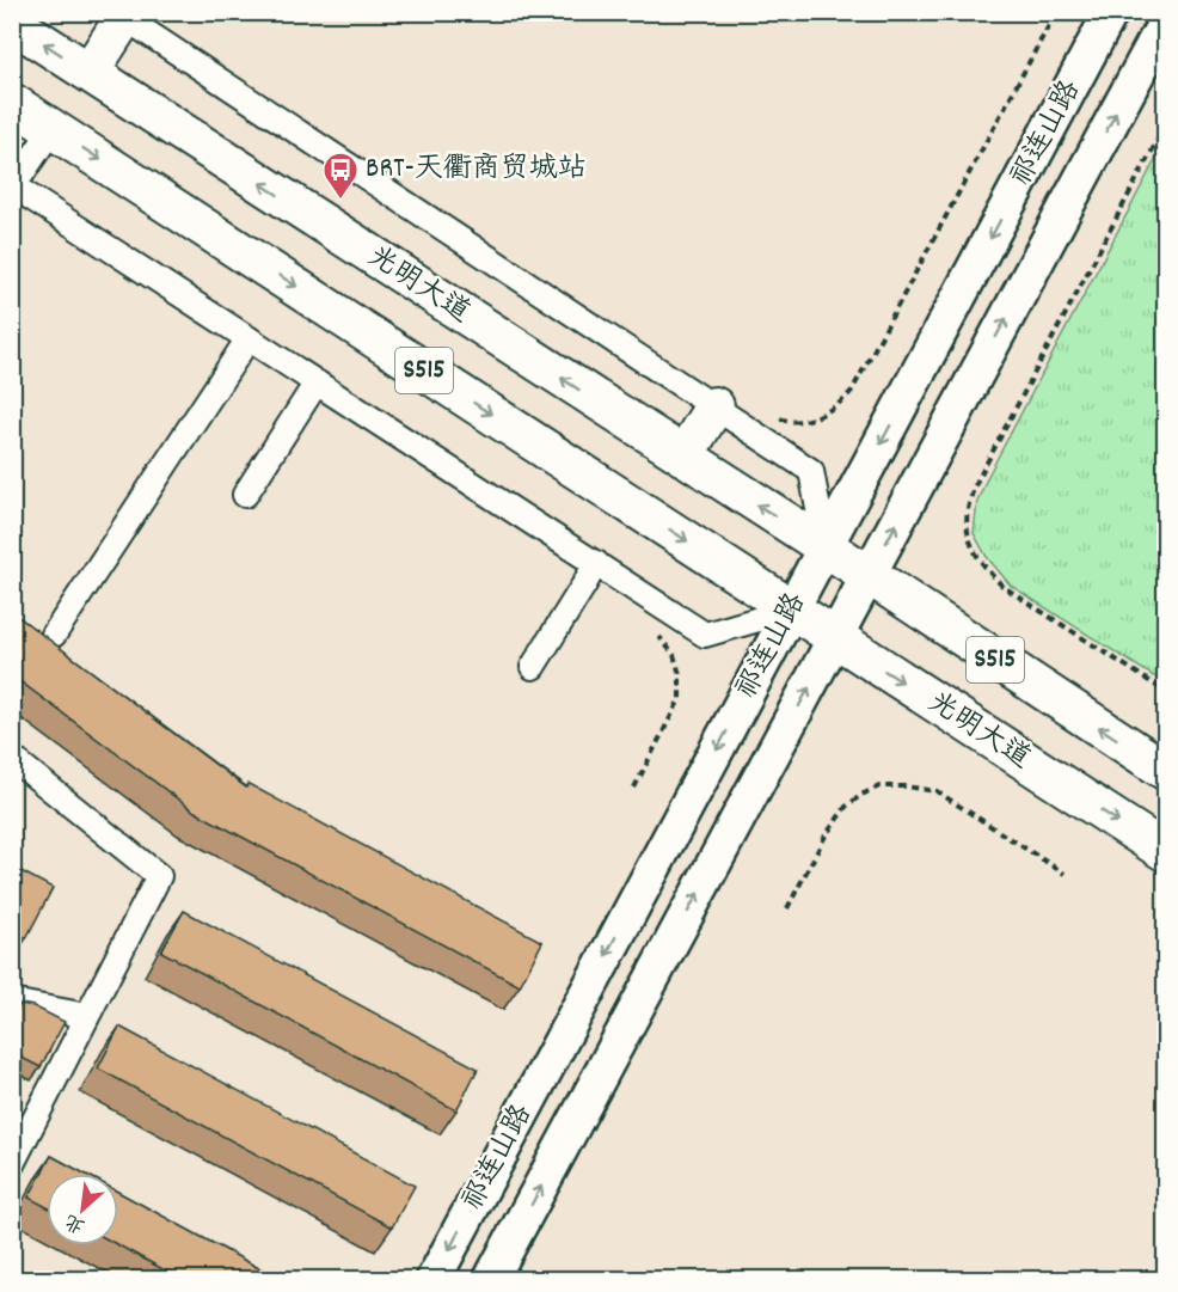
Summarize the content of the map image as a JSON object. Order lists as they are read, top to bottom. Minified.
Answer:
{"streets":{"main road":["祁连山路","光明大道","S515"]},"crossings":[["祁连山路","光明大道"],["祁连山路","S515"],["光明大道","S515"]],"places":{"bus stop":["BRT-天衢商贸城站"]},"north":"bottom left"}
